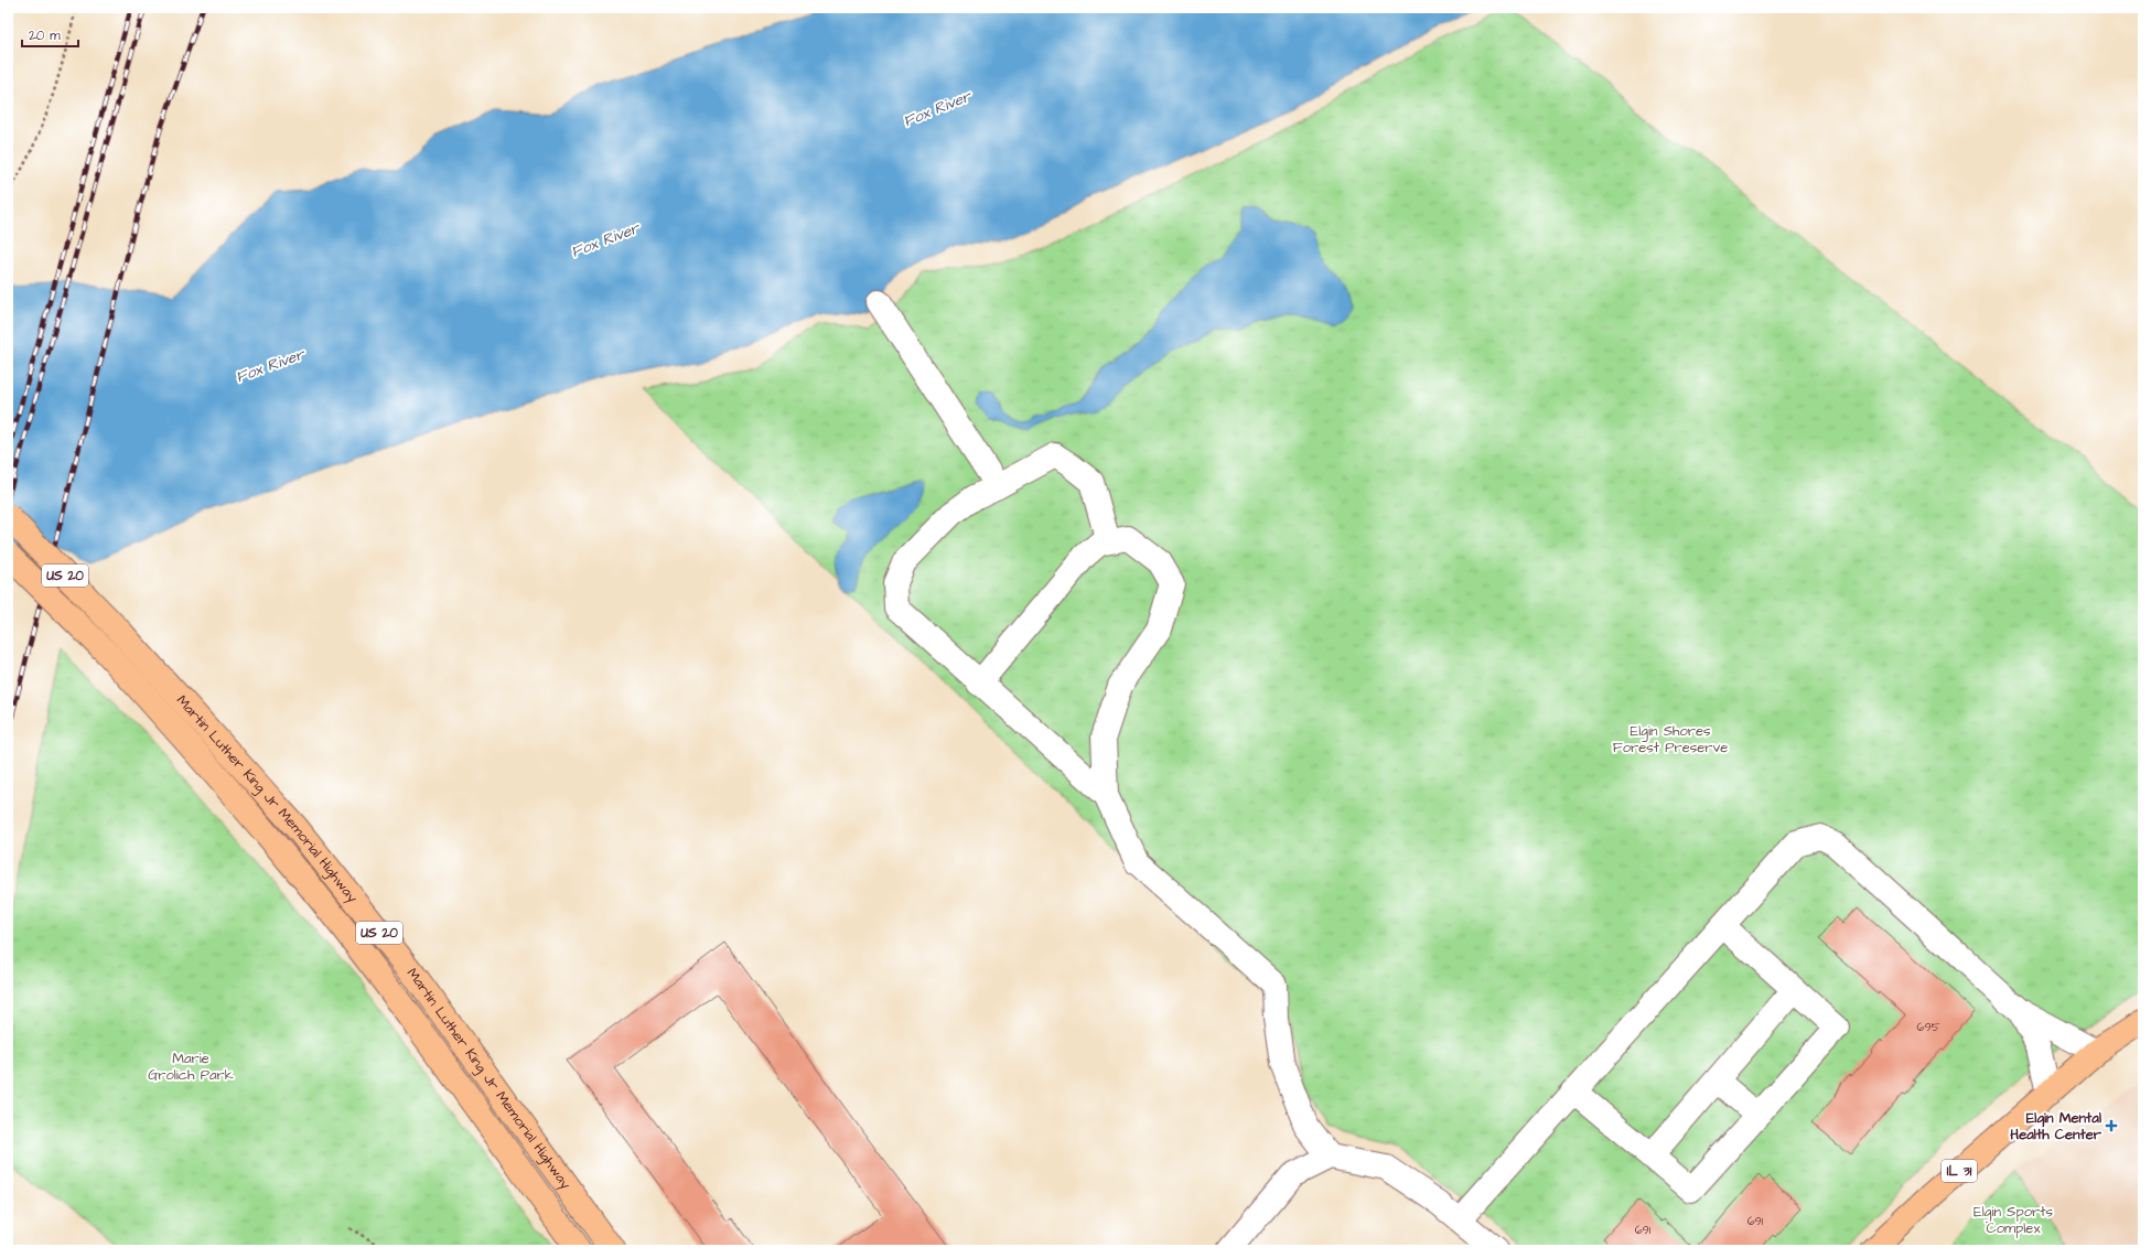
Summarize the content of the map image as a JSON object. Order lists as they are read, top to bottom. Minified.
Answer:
{"streets":{"main road":["US 20","Martin Luther King Jr Memorial Highway","IL 31"]},"water":["Fox River"],"parks":["Elgin Shores Forest Preserve","Marie Grolich Park","Elgin Sports Complex"],"places":{"health":["Elgin Mental Health Center"]},"house_numbers":["695","691","691"],"scale_bar":"20 m"}
